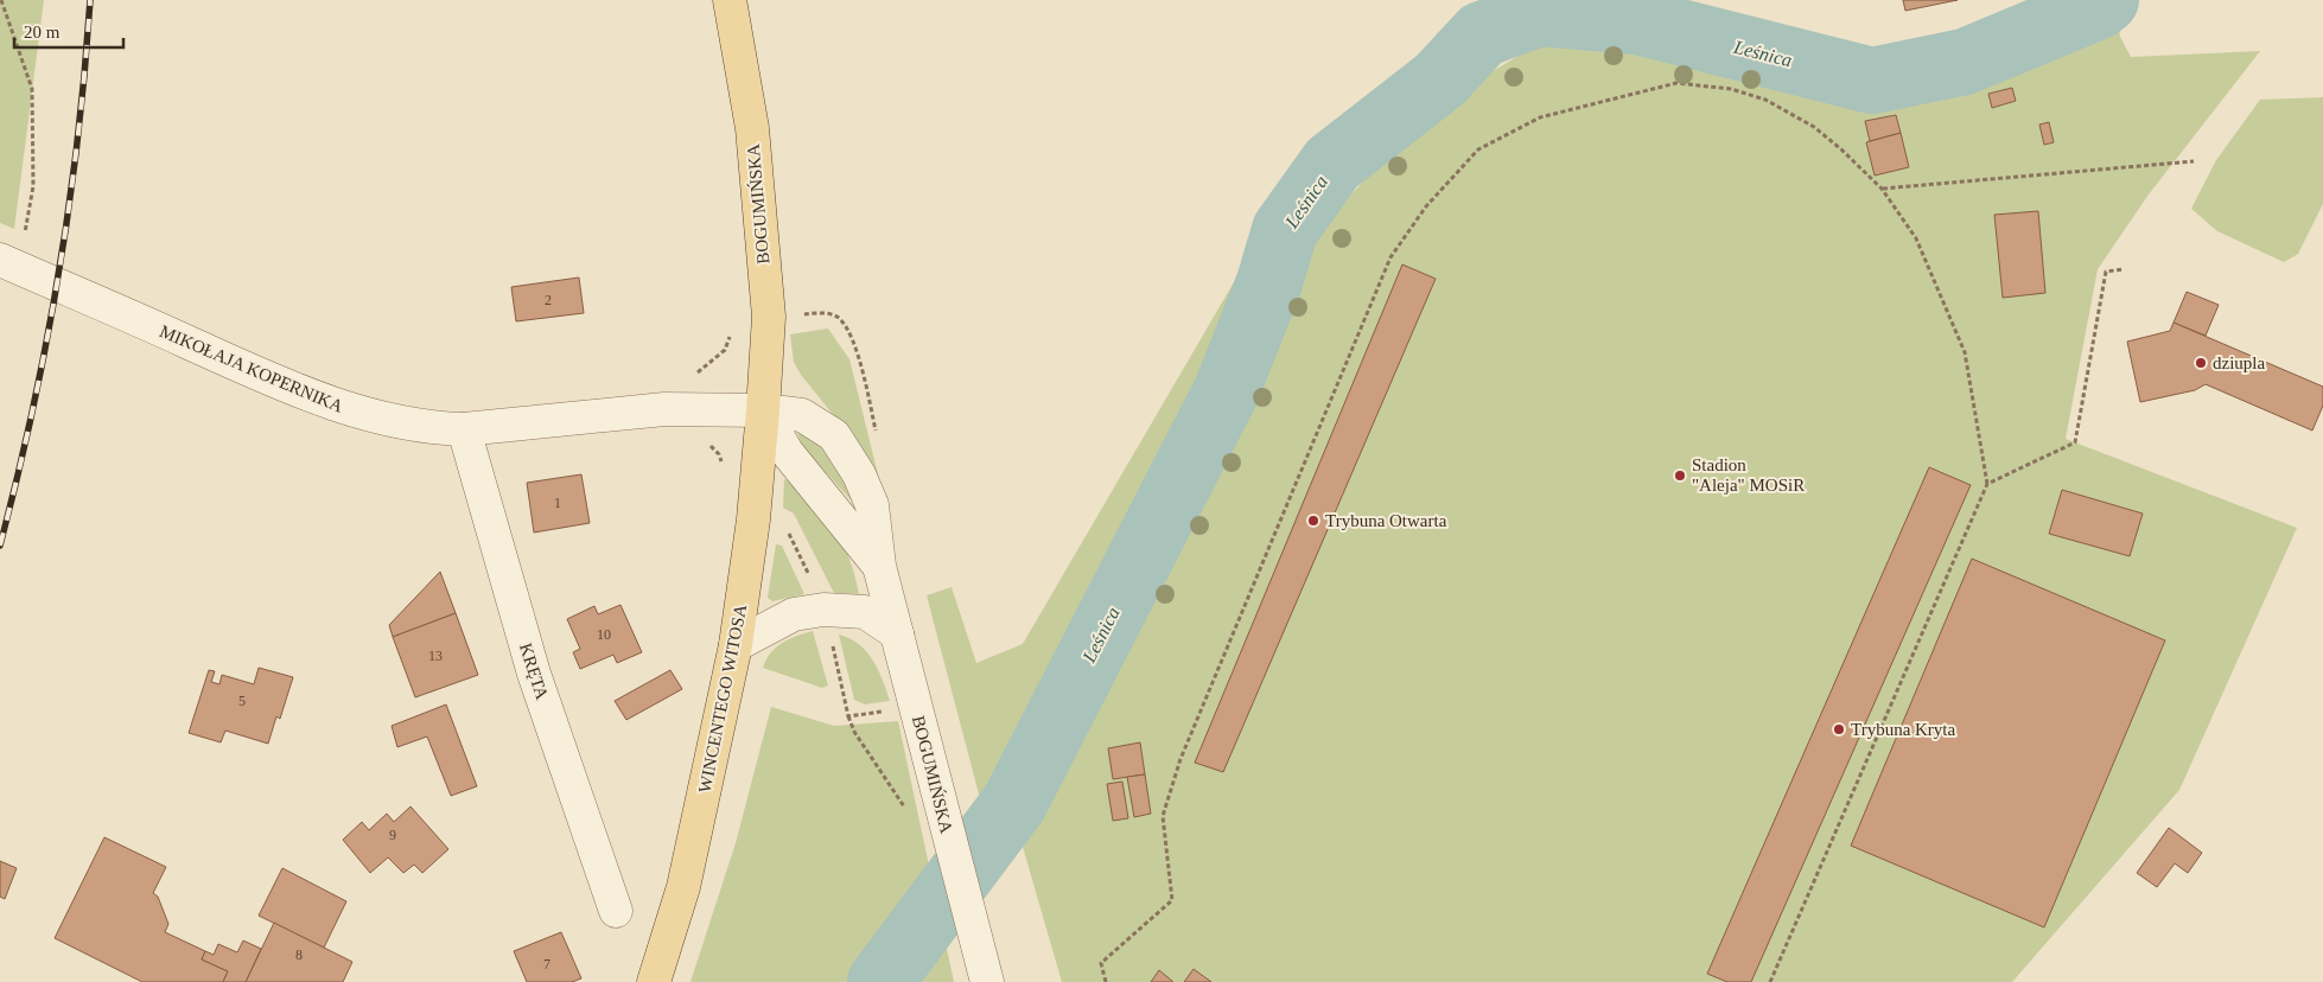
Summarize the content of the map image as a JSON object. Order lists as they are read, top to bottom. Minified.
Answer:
{"streets":{"main road":["BOGUMIŃSKA","WINCENTEGO WITOSA"],"street":["MIKOŁAJA KOPERNIKA","KRĘTA"]},"crossings":[["BOGUMIŃSKA","MIKOŁAJA KOPERNIKA"],["BOGUMIŃSKA","WINCENTEGO WITOSA"],["MIKOŁAJA KOPERNIKA","KRĘTA"],["MIKOŁAJA KOPERNIKA","WINCENTEGO WITOSA"]],"water":["Leśnica"],"places":["dziupla","Stadion \"Aleja\" MOSiR","Trybuna Otwarta","Trybuna Kryta"],"house_numbers":["2","1","10","13","5","9","8","7"],"scale_bar":"20 m"}
